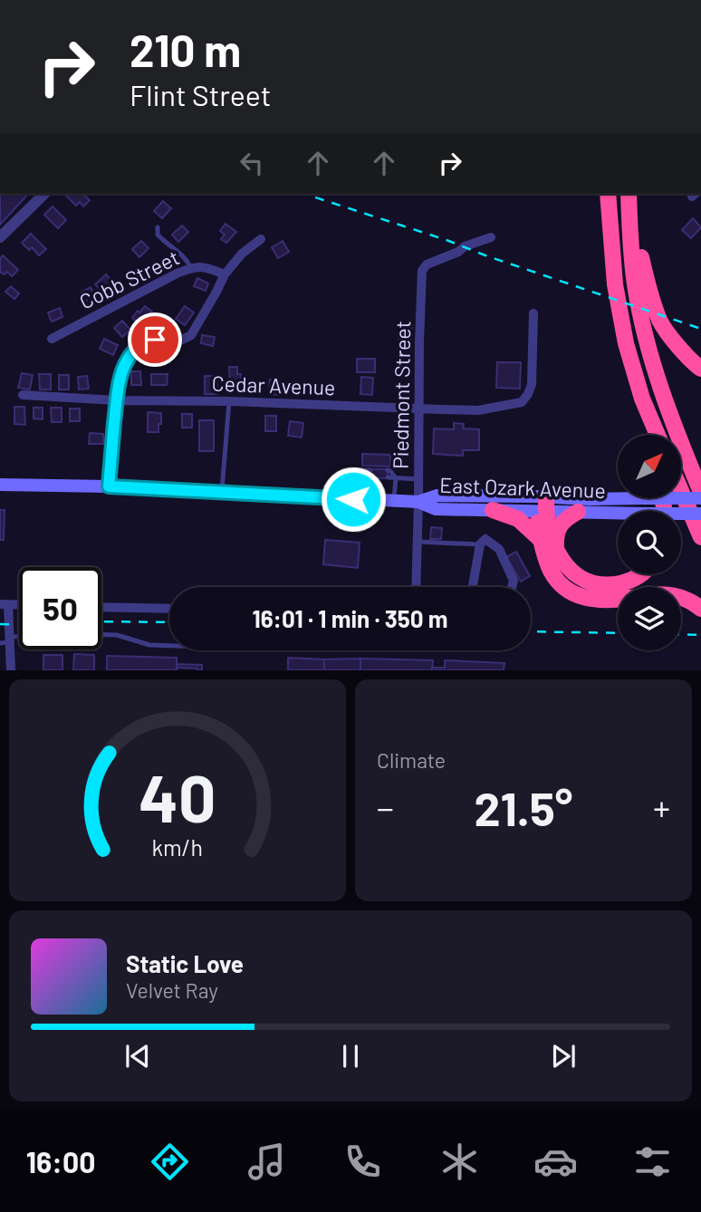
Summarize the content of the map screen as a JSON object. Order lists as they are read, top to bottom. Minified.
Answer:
{"streets":{"main road":["East Ozark Avenue"],"street":["Cobb Street","Cedar Avenue","Piedmont Street"]},"crossings":[["Cedar Avenue","Piedmont Street"],["Piedmont Street","East Ozark Avenue"]],"north":"top right","page":{"turn":["210 m","Flint Street"],"limit":"50","trip":"16:01 · 1 min · 350 m","tile":"Climate","heat":["−","21.5°","+"],"song":["Static Love","Velvet Ray"],"tabs":"16:00","gauge":["40","km/h"]}}
